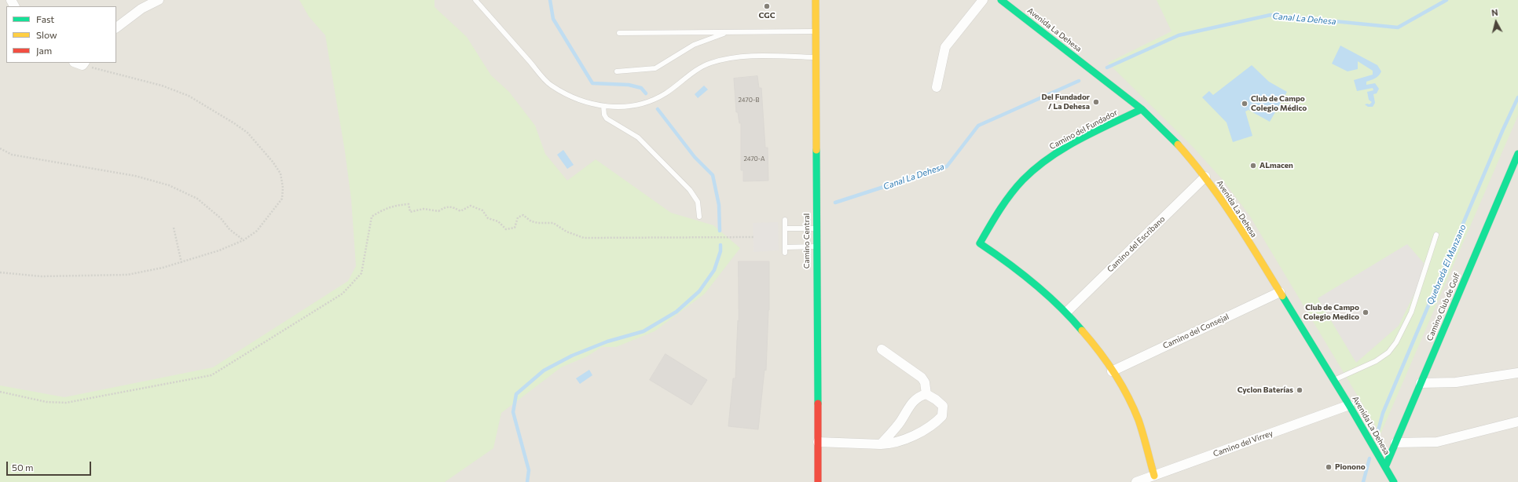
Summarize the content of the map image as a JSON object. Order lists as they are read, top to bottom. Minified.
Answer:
{"streets":{"main road":["Avenida La Dehesa","Camino del Fundador","Camino Central","Camino Club de Golf"],"street":["Camino del Escribano","Camino del Consejal","Camino del Virrey"]},"crossings":[["Avenida La Dehesa","Camino del Fundador"],["Avenida La Dehesa","Camino del Escribano"],["Avenida La Dehesa","Camino Club de Golf"],["Avenida La Dehesa","Camino del Consejal"],["Avenida La Dehesa","Camino del Virrey"],["Camino del Fundador","Camino del Escribano"]],"water":["Canal La Dehesa","Quebrada El Manzano"],"places":["CGC","Del Fundador / La Dehesa","Club de Campo Colegio Médico","ALmacen","Club de Campo Colegio Medico","Cyclon Baterías","Pionono"],"house_numbers":["2470-B","2470-A"],"legend":["Fast","Slow","Jam"],"scale_bar":"50 m","north":"top"}
